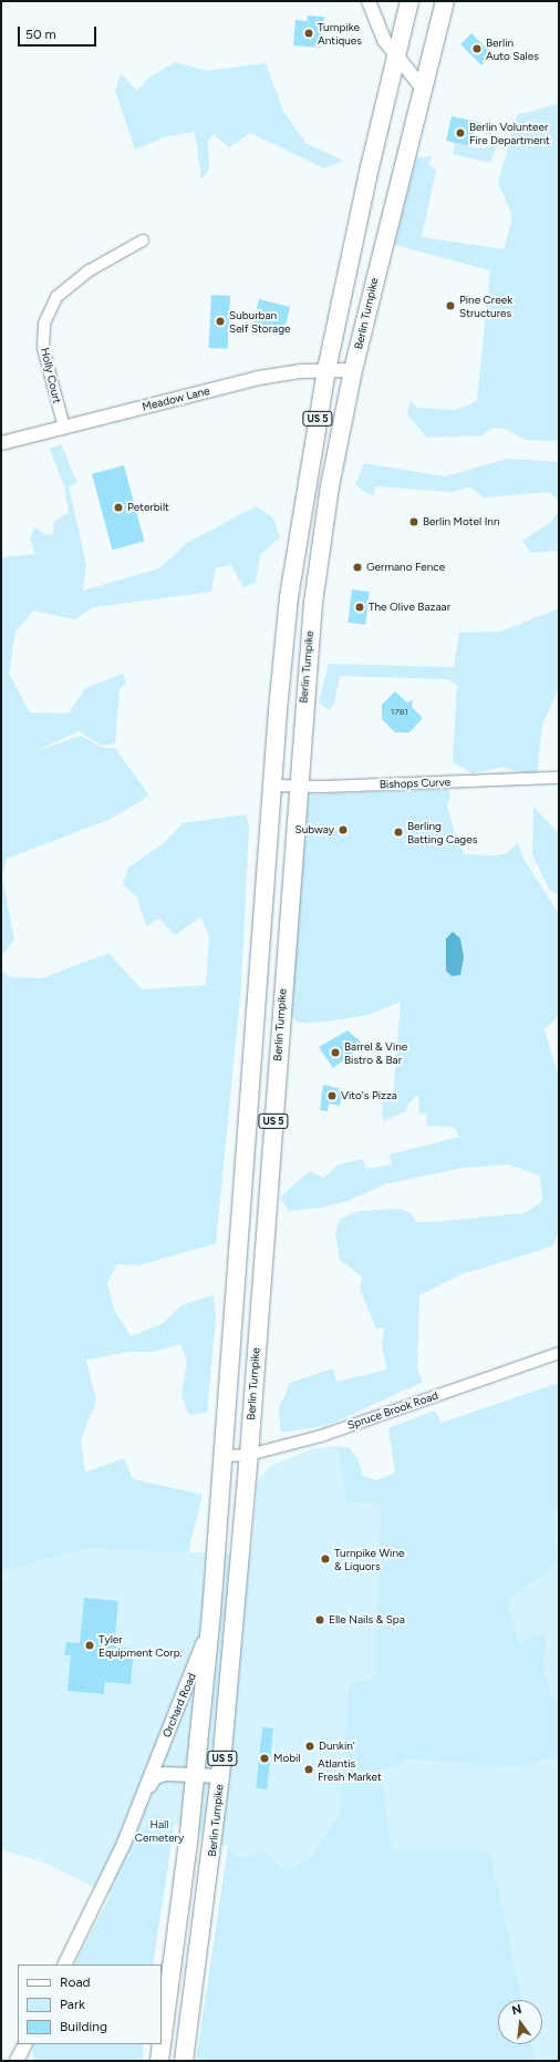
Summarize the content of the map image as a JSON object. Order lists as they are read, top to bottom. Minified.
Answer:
{"streets":{"highway":["Berlin Turnpike","US 5"],"street":["Holly Court","Meadow Lane","Bishops Curve","Spruce Brook Road","Orchard Road"]},"crossings":[["Berlin Turnpike","Meadow Lane"],["Berlin Turnpike","Bishops Curve"],["Berlin Turnpike","Spruce Brook Road"],["Berlin Turnpike","Orchard Road"],["Holly Court","Meadow Lane"],["Meadow Lane","US 5"],["US 5","Bishops Curve"],["US 5","Spruce Brook Road"],["US 5","Orchard Road"]],"parks":["Hall Cemetery"],"places":["Turnpike Antiques","Berlin Auto Sales","Berlin Volunteer Fire Department","Pine Creek Structures","Suburban Self Storage","Peterbilt","Berlin Motel Inn","Germano Fence","The Olive Bazaar","Subway","Berling Batting Cages","Barrel & Vine Bistro & Bar","Vito's Pizza","Turnpike Wine & Liquors","Elle Nails & Spa","Tyler Equipment Corp.","Dunkin'","Mobil","Atlantis Fresh Market"],"house_numbers":["1781"],"legend":["Road","Park","Building"],"scale_bar":"50 m","north":"top"}
